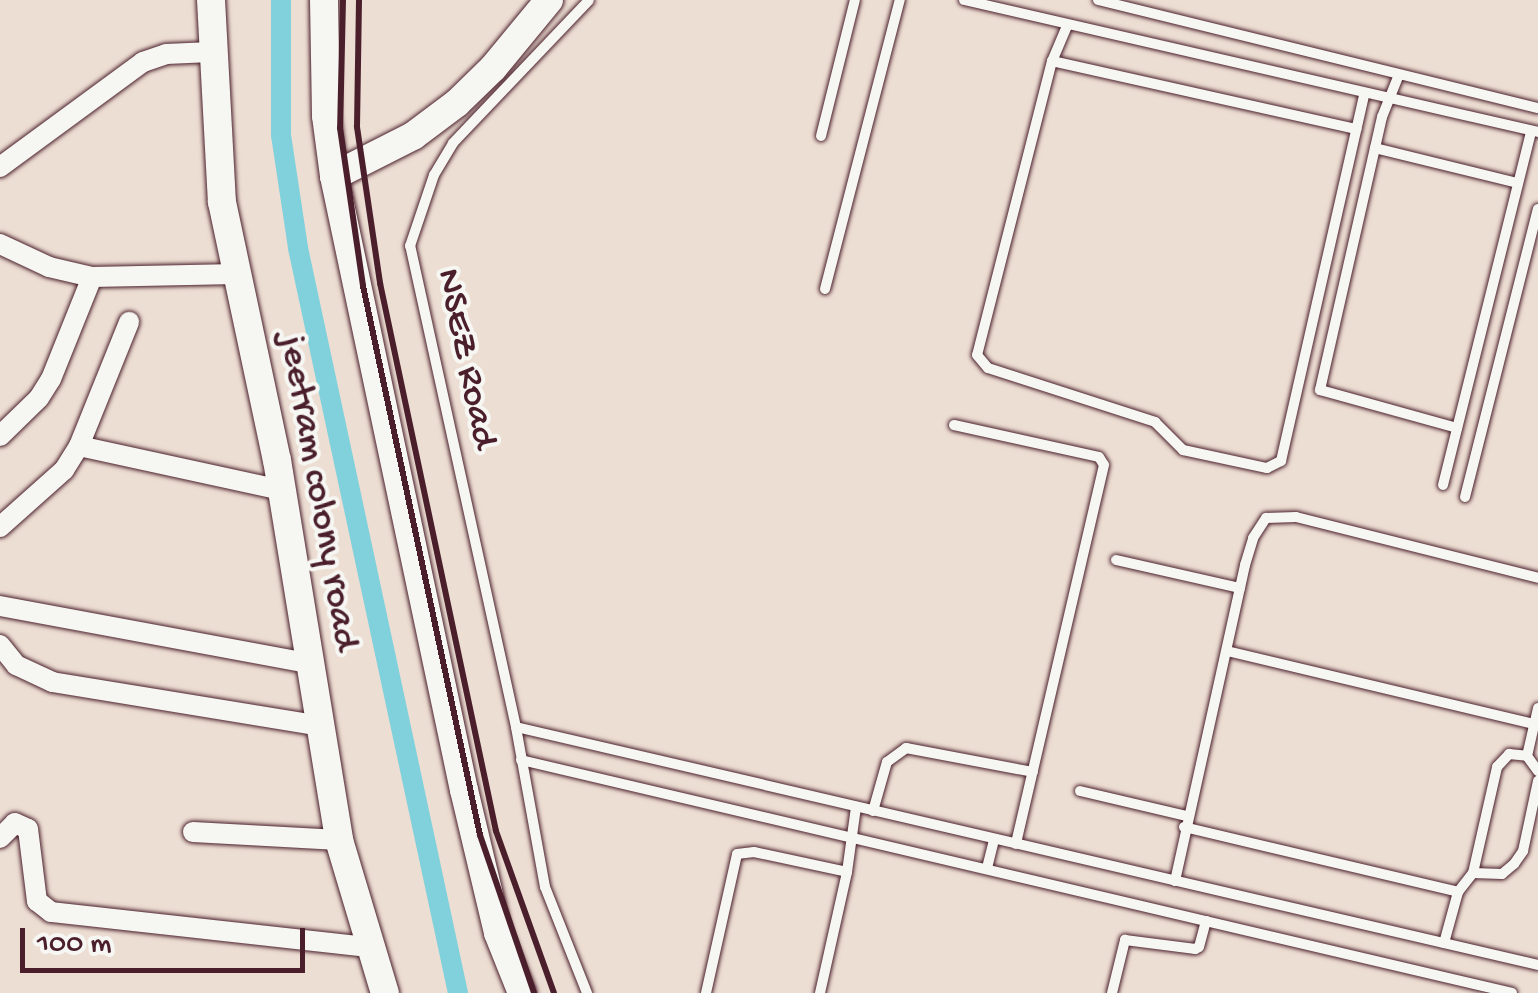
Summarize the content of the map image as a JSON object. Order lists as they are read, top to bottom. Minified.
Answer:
{"streets":{"street":["jeetram colony road"],"lane":["NSEZ Road"]},"scale_bar":"100 m"}
